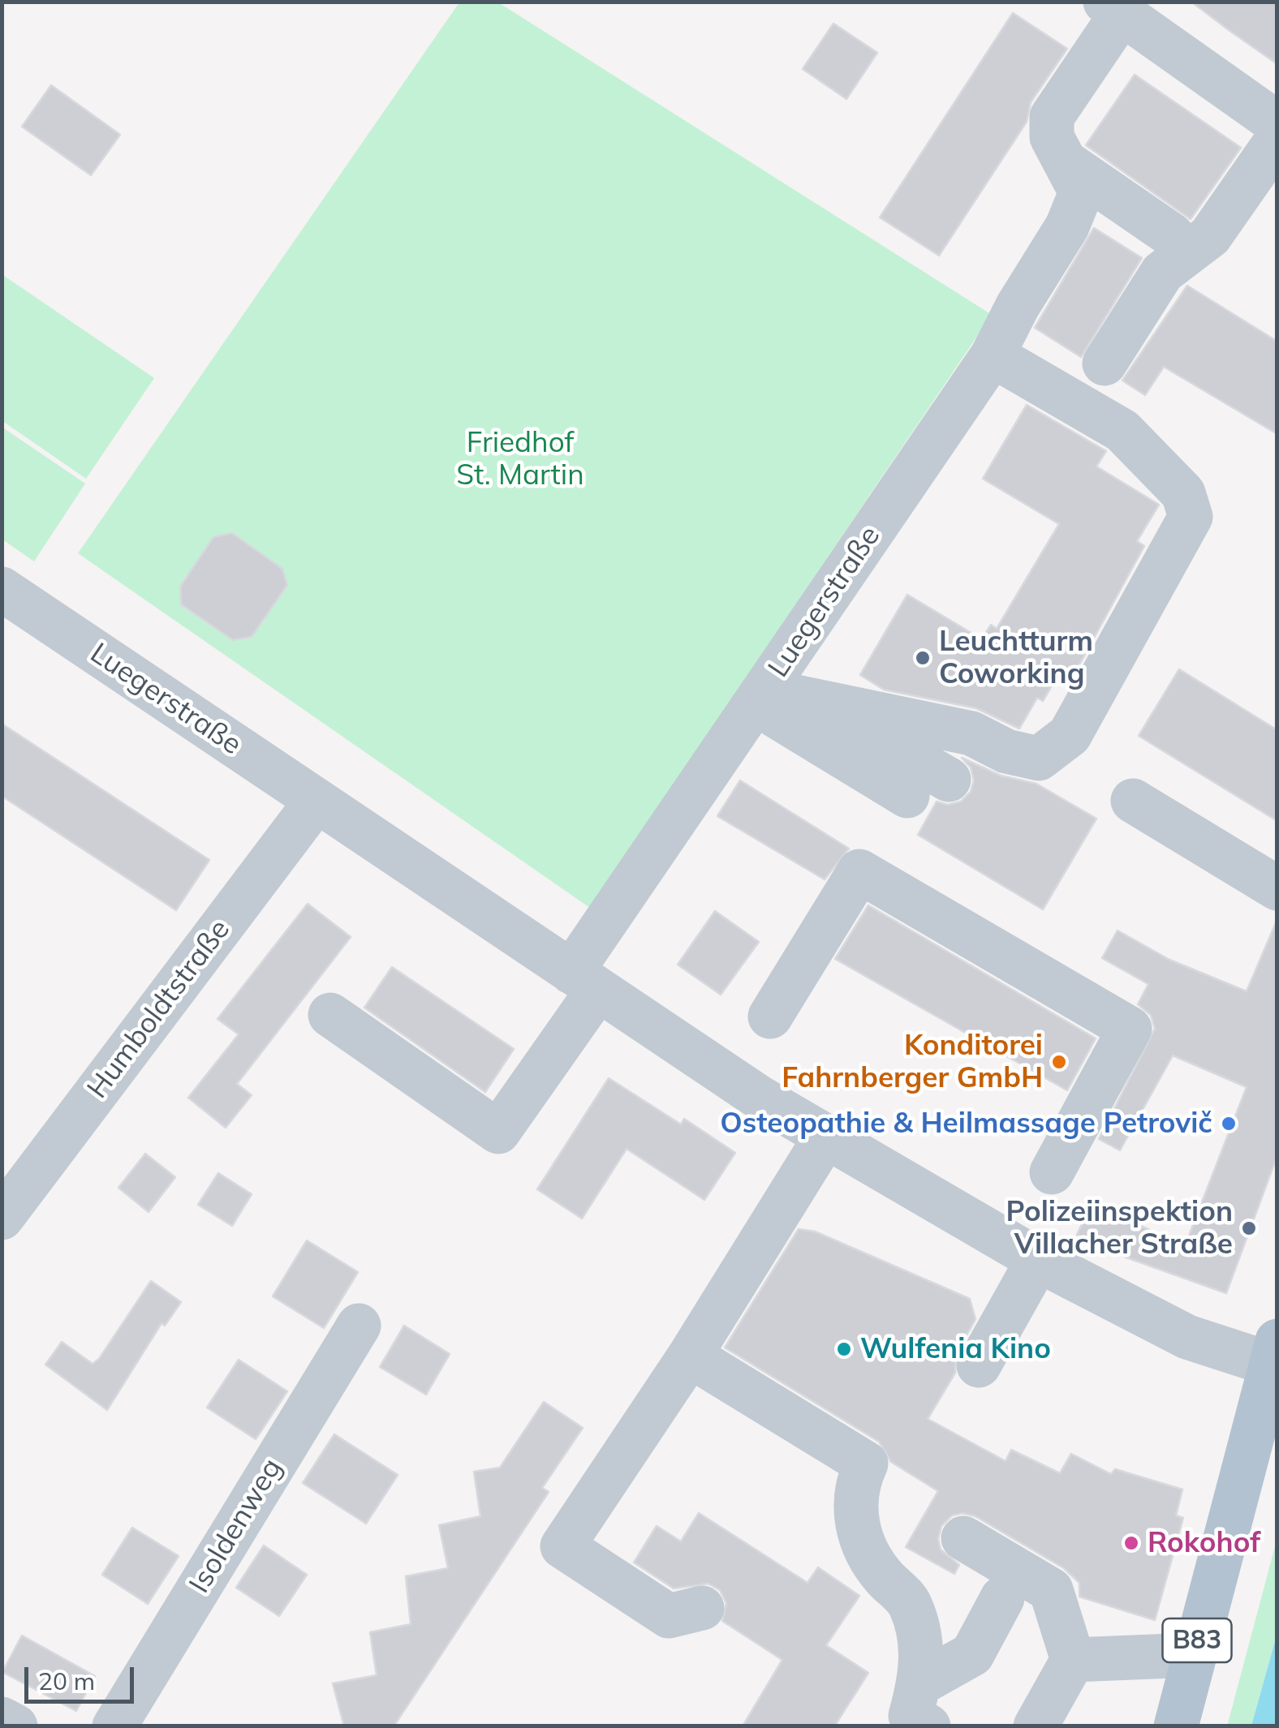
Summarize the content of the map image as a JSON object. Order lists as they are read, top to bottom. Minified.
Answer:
{"streets":{"main road":["B83"],"street":["Luegerstraße","Humboldtstraße","Isoldenweg"]},"crossings":[["Luegerstraße","Humboldtstraße"],["Luegerstraße","B83"]],"parks":["Friedhof St. Martin"],"places":["Leuchtturm Coworking","Konditorei Fahrnberger GmbH","Osteopathie & Heilmassage Petrovič","Polizeiinspektion Villacher Straße","Wulfenia Kino","Rokohof"],"scale_bar":"20 m"}
